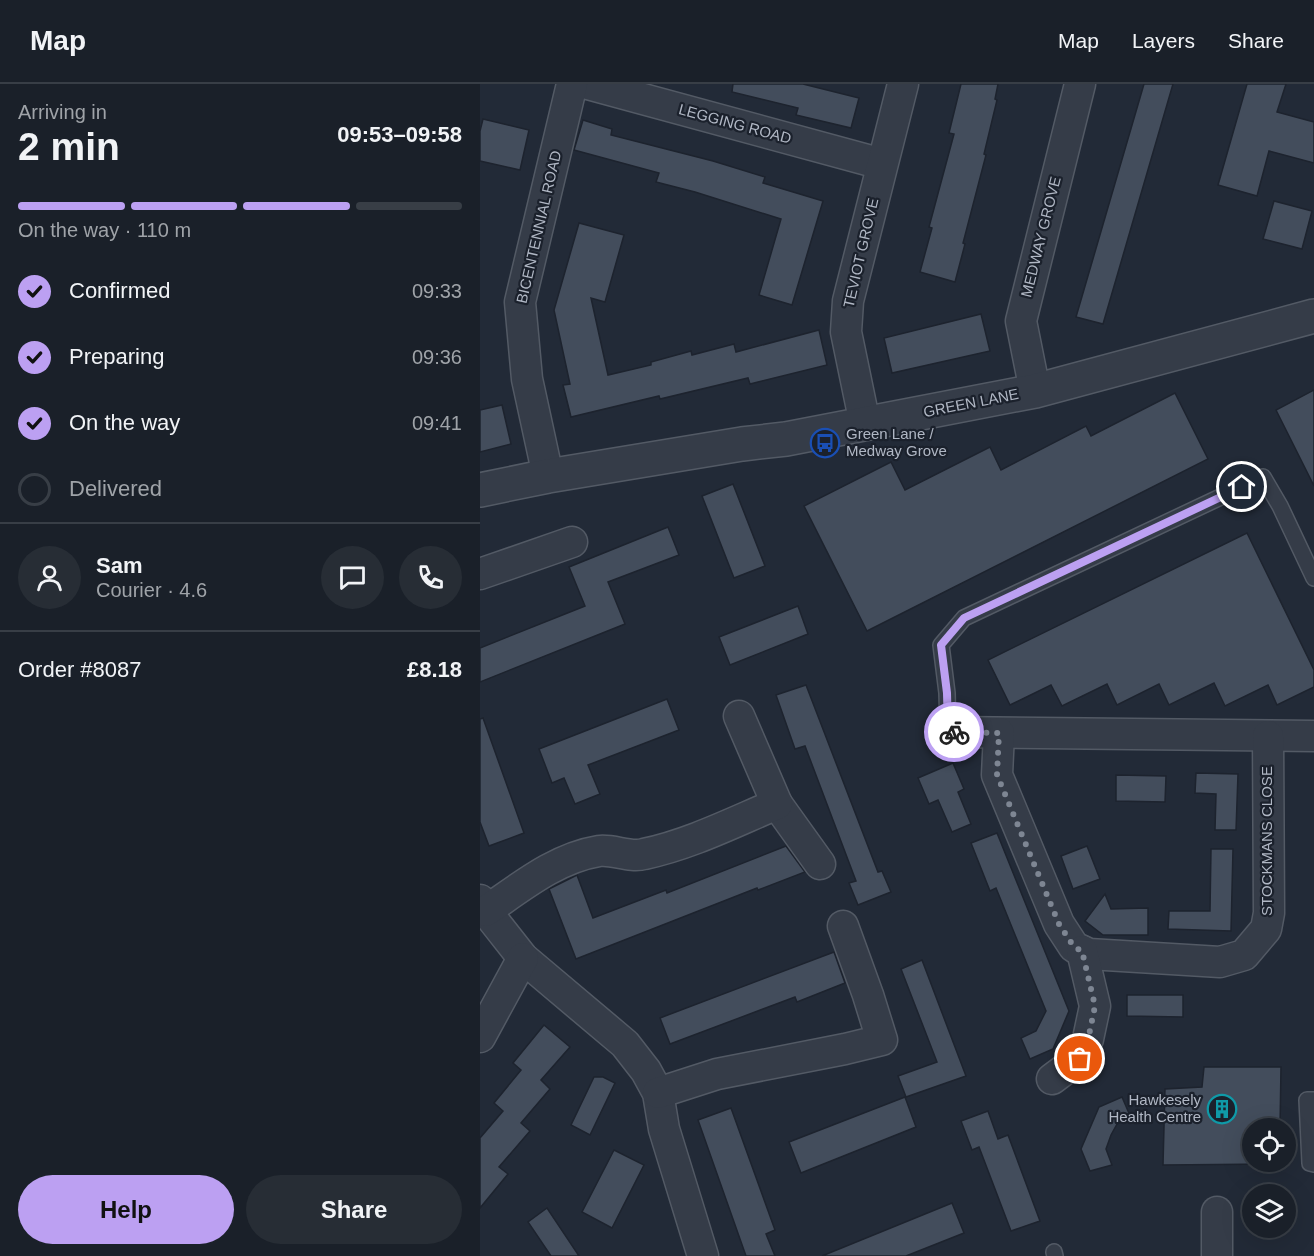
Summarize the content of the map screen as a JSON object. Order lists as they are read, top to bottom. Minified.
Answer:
{"streets":{"street":["LEGGING ROAD","BICENTENNIAL ROAD","MEDWAY GROVE","TEVIOT GROVE","GREEN LANE","STOCKMANS CLOSE"]},"crossings":[["LEGGING ROAD","TEVIOT GROVE"],["BICENTENNIAL ROAD","GREEN LANE"],["MEDWAY GROVE","GREEN LANE"],["TEVIOT GROVE","GREEN LANE"]],"places":{"bus stop":["Green Lane / Medway Grove"],"building":["Hawkesely Health Centre"]},"page":{"header":"Map","nav":["Map","Layers","Share"],"heading":["2 min","Arriving in","09:53–09:58"],"panel":["Sam","Courier · 4.6","Order #8087","£8.18"],"bar":"On the way · 110 m","list":[["Confirmed","09:33"],["Preparing","09:36"],["On the way","09:41"],"Delivered"],"buttons":["Help","Share"]}}
